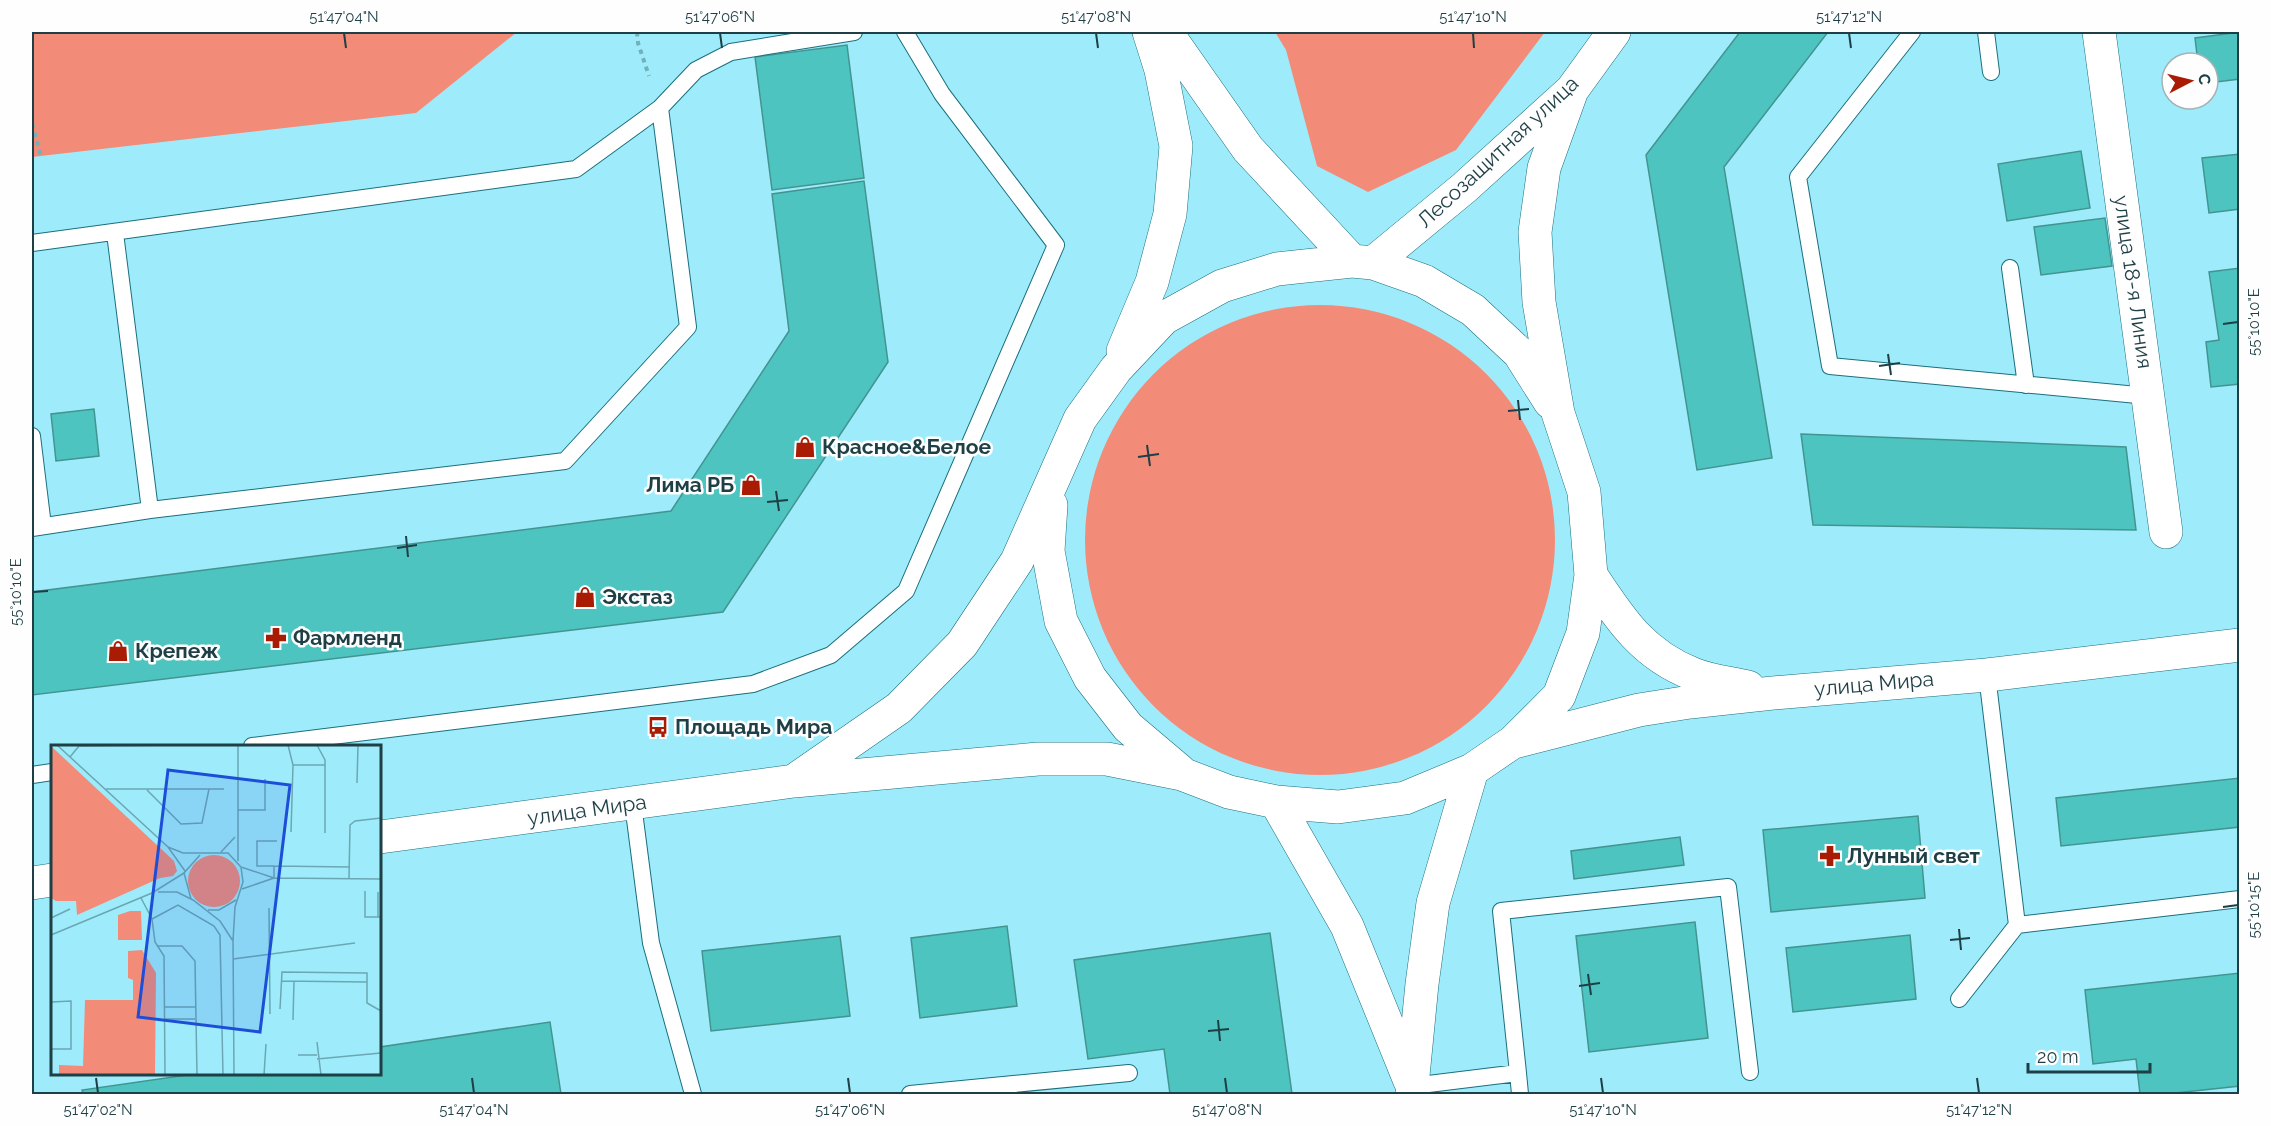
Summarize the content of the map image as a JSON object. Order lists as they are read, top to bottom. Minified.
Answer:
{"streets":{"main road":["Лесозащитная улица","улица 18-я Линия","улица Мира"]},"places":{"shop":["Красное&Белое","Лима РБ","Экстаз","Крепеж"],"pharmacy":["Фармленд","Лунный свет"],"bus stop":["Площадь Мира"]},"scale_bar":"20 m","north":"right","coordinates":["51°47'04\"N","51°47'06\"N","51°47'08\"N","51°47'10\"N","51°47'12\"N","55°10'10\"E","55°10'15\"E","51°47'02\"N"]}
